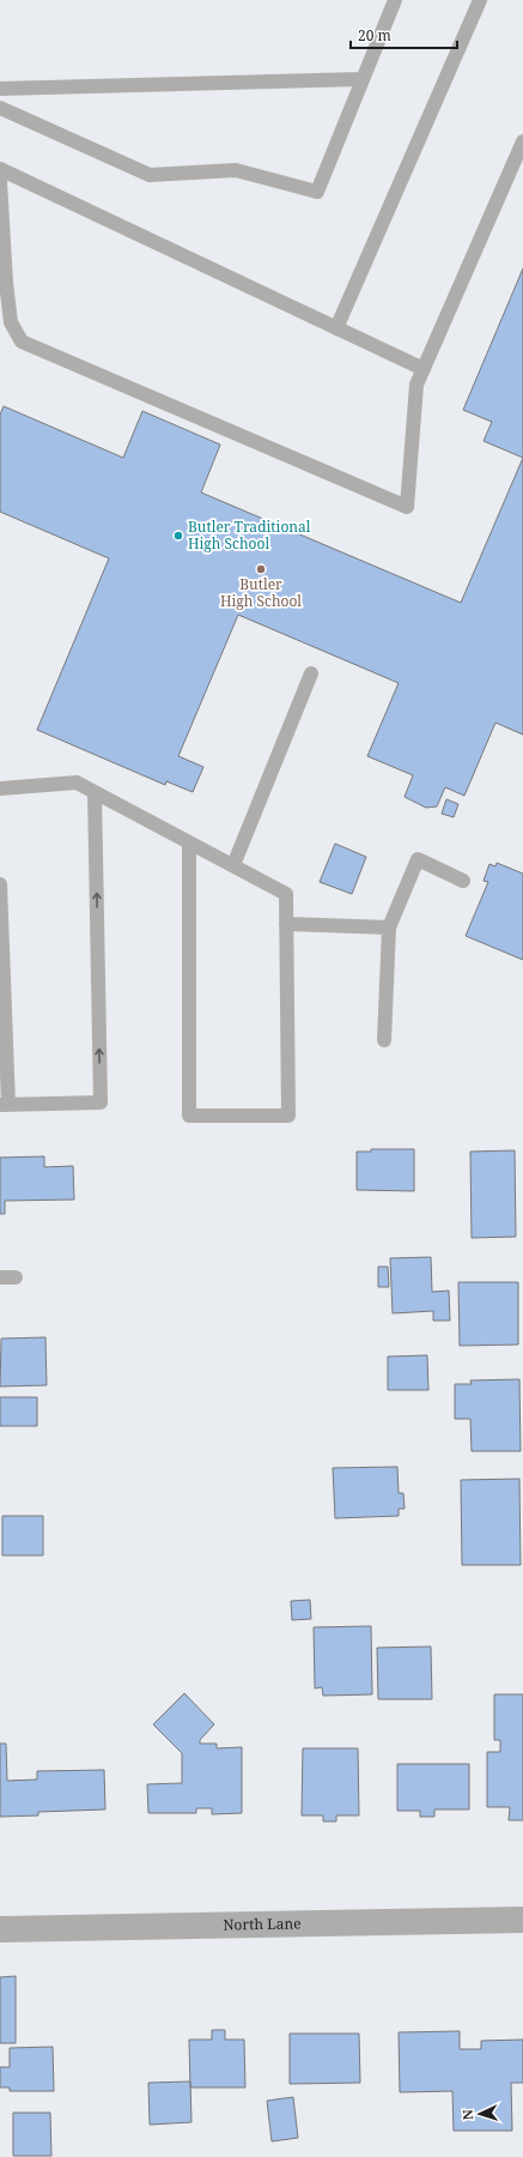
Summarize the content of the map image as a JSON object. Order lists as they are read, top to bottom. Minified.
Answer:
{"streets":{"street":["North Lane"]},"places":["Butler Traditional High School","Butler High School"],"scale_bar":"20 m","north":"left"}
